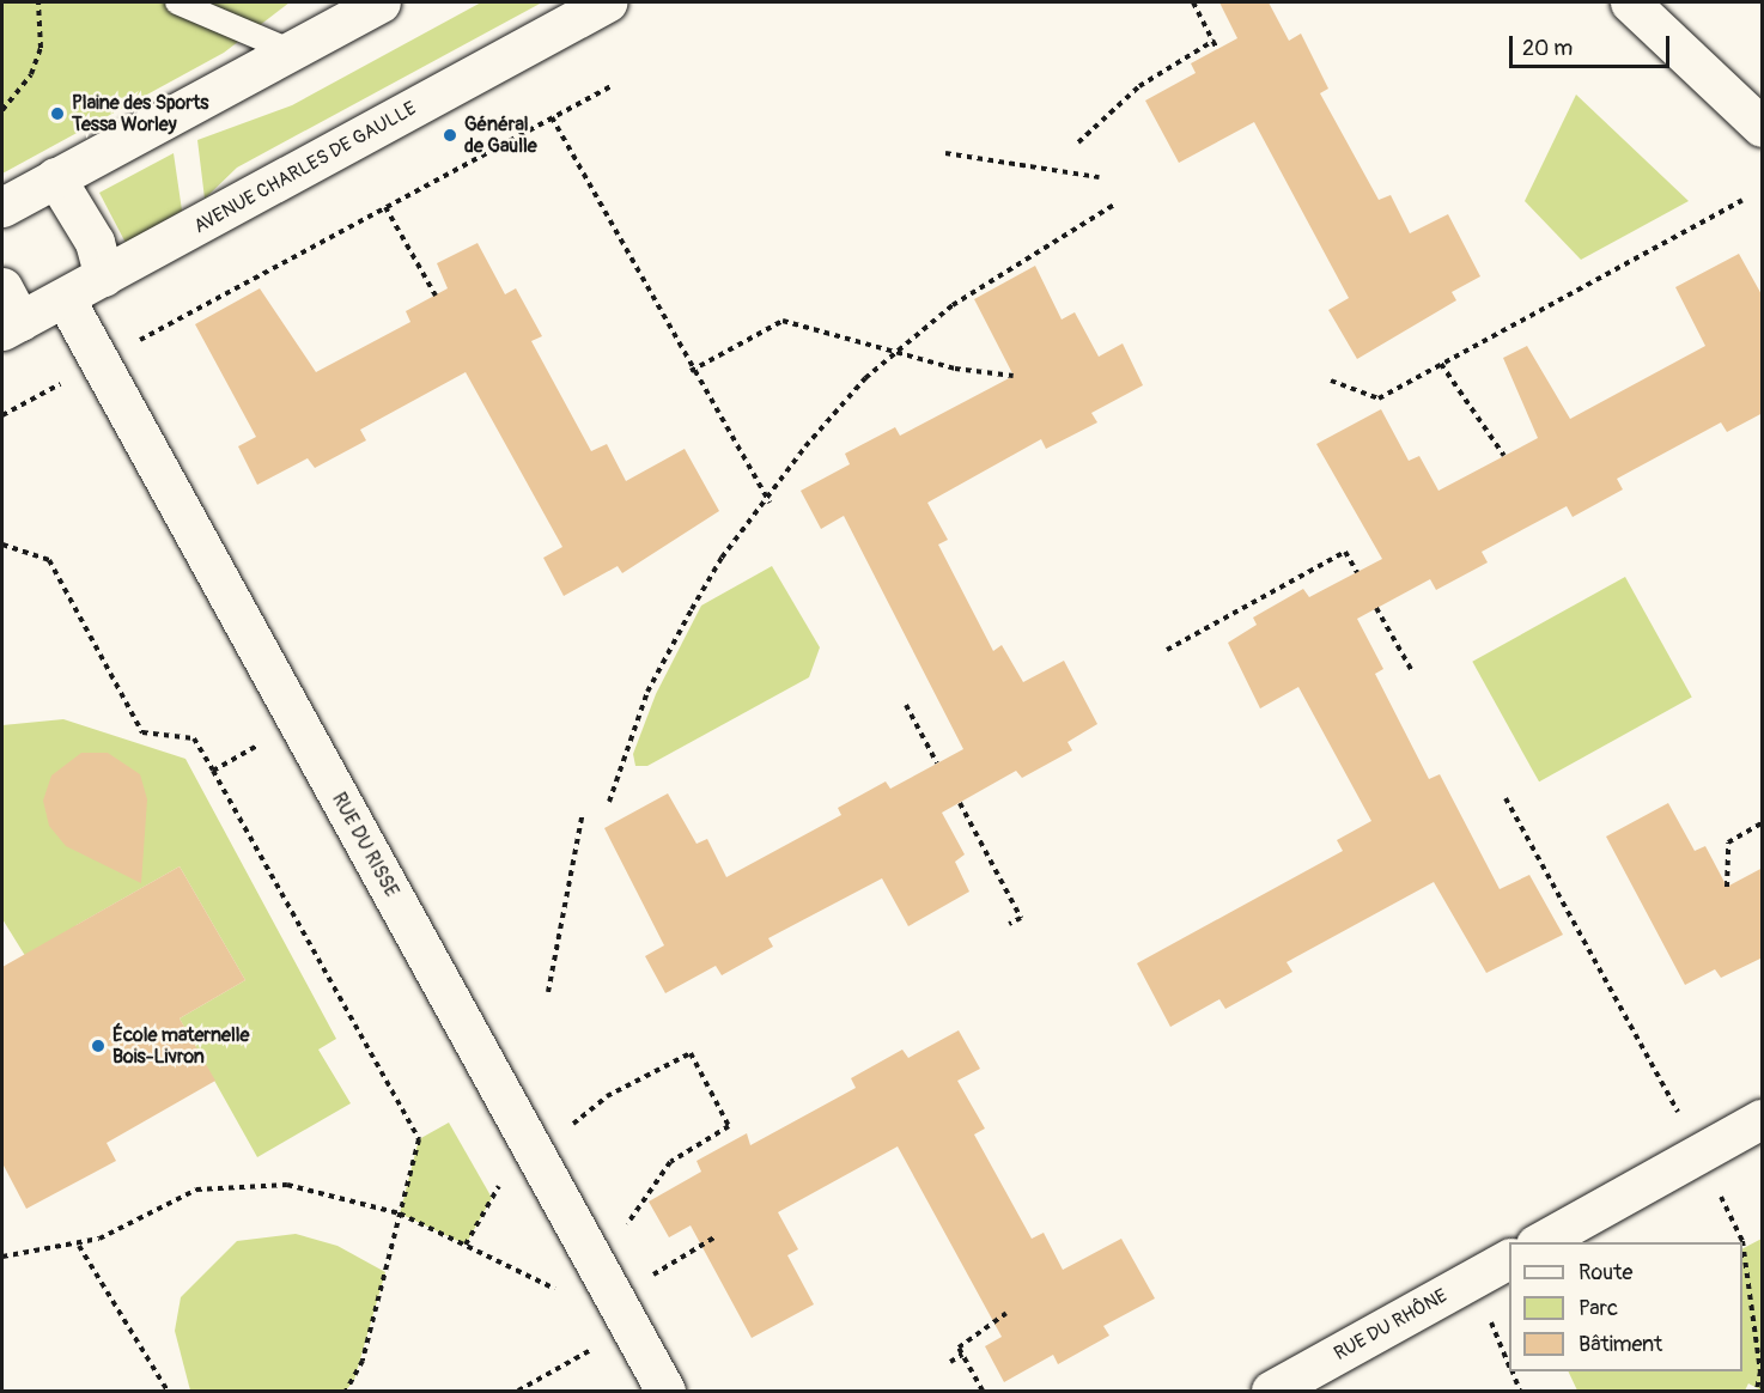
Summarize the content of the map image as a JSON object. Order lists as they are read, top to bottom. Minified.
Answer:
{"streets":{"street":["AVENUE CHARLES DE GAULLE","RUE DU RISSE","RUE DU RHÔNE"]},"crossings":[["AVENUE CHARLES DE GAULLE","RUE DU RISSE"]],"places":["Plaine des Sports Tessa Worley","Général de Gaulle","École maternelle Bois-Livron"],"legend":["Route","Parc","Bâtiment"],"scale_bar":"20 m"}
